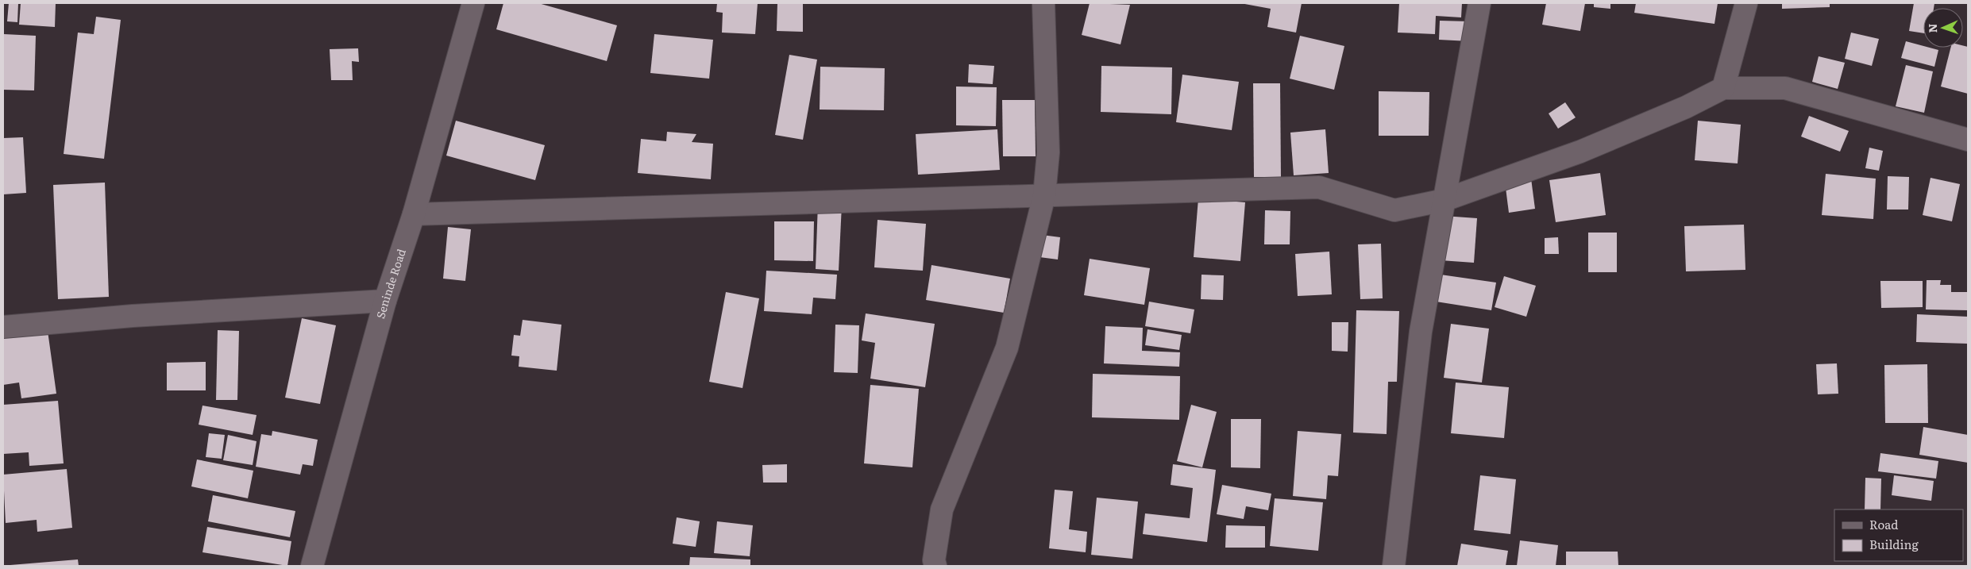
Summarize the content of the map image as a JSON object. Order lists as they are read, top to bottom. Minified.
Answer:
{"streets":{"street":["Seninde Road"]},"legend":["Road","Building"],"north":"left"}
